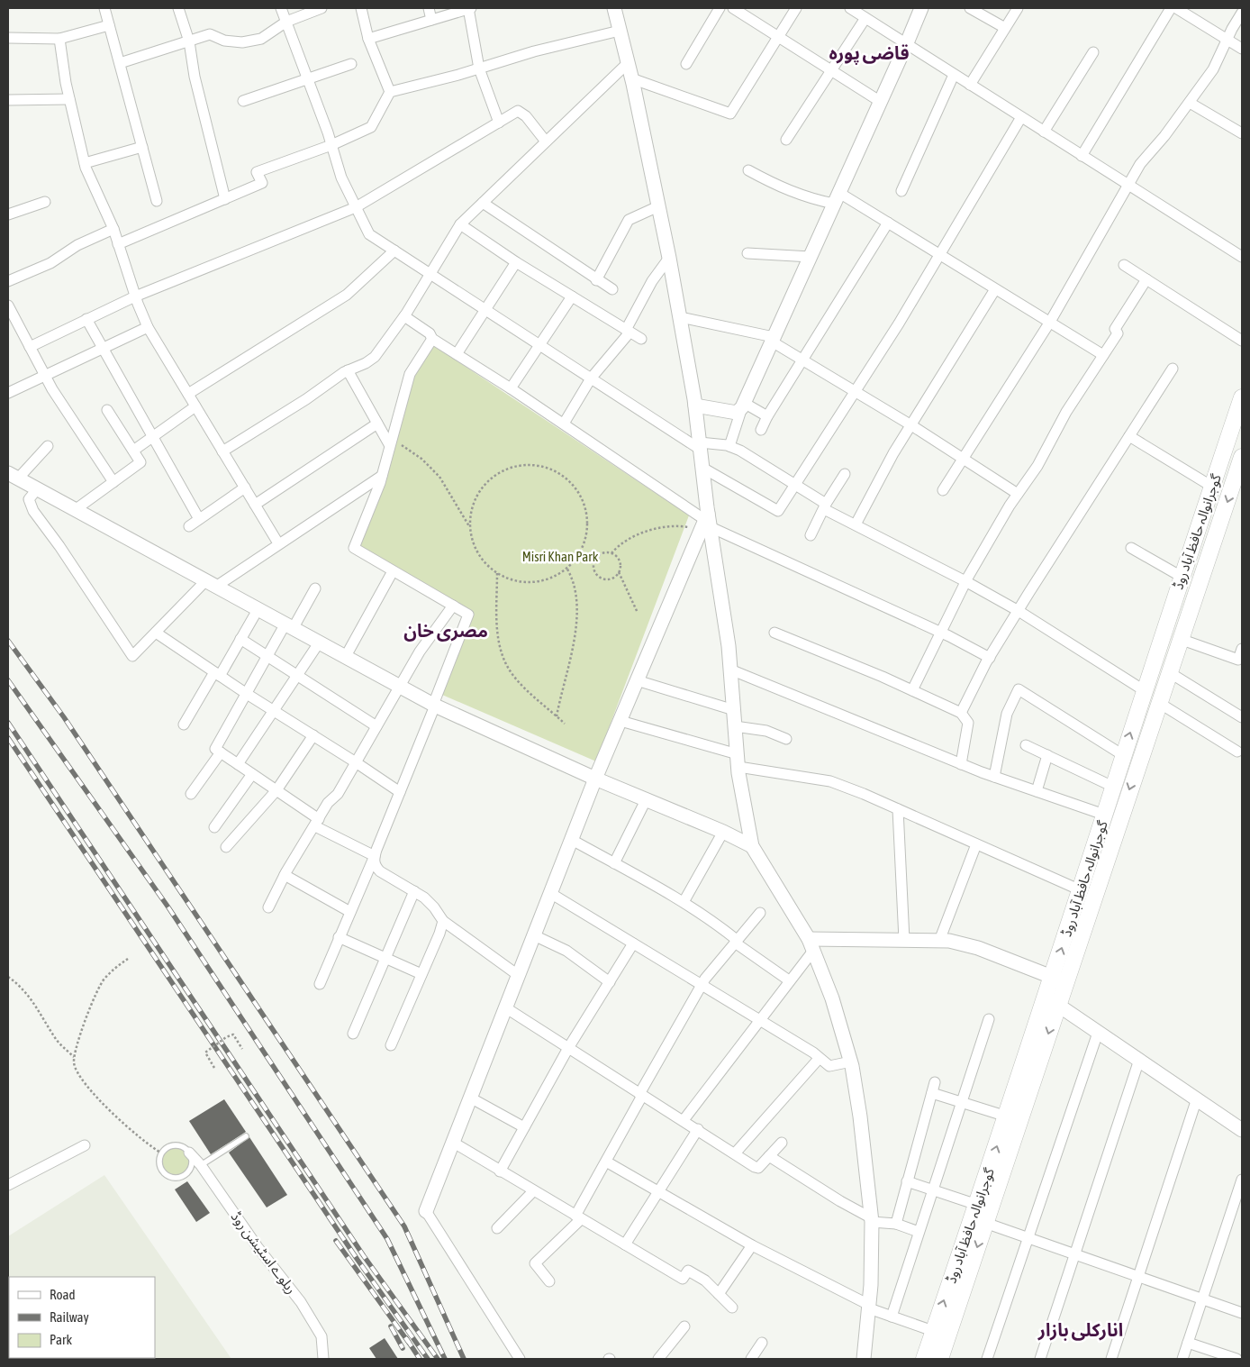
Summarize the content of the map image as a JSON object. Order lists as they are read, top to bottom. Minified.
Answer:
{"streets":{"main road":["گوجرانوالہ حافظ آباد روڈ"],"street":["ریلوے اسٹیشن روڈ"]},"districts":["قاضی پورہ","مصری خان","انارکلی بازار"],"parks":["Misri Khan Park"],"legend":["Road","Railway","Park"]}
